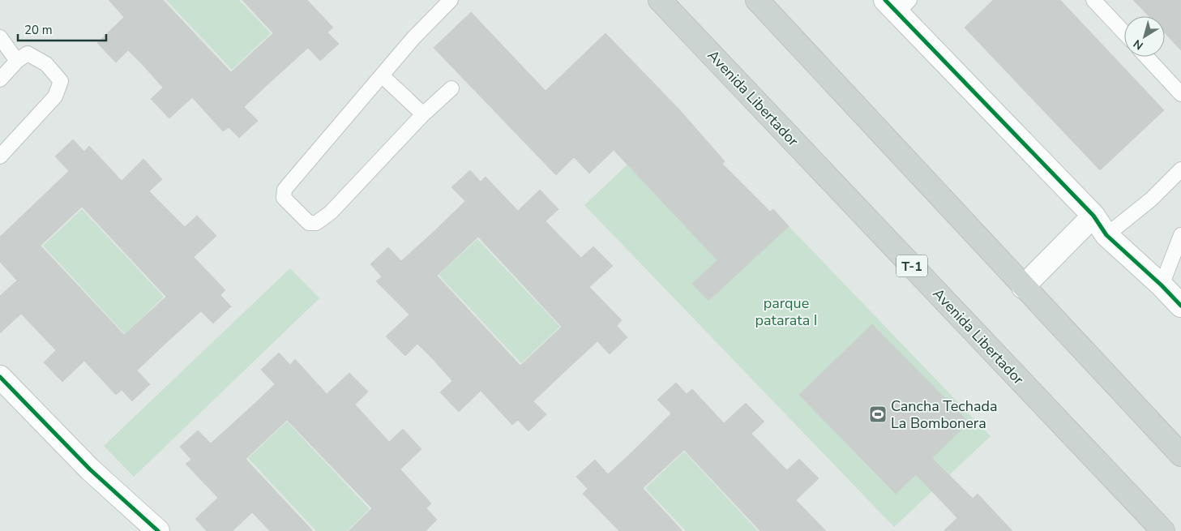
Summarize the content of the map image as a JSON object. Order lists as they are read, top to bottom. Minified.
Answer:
{"streets":{"main road":["Avenida Libertador","T-1"]},"parks":["parque patarata I"],"places":{"sports":["Cancha Techada La Bombonera"]},"scale_bar":"20 m","north":"bottom left"}
